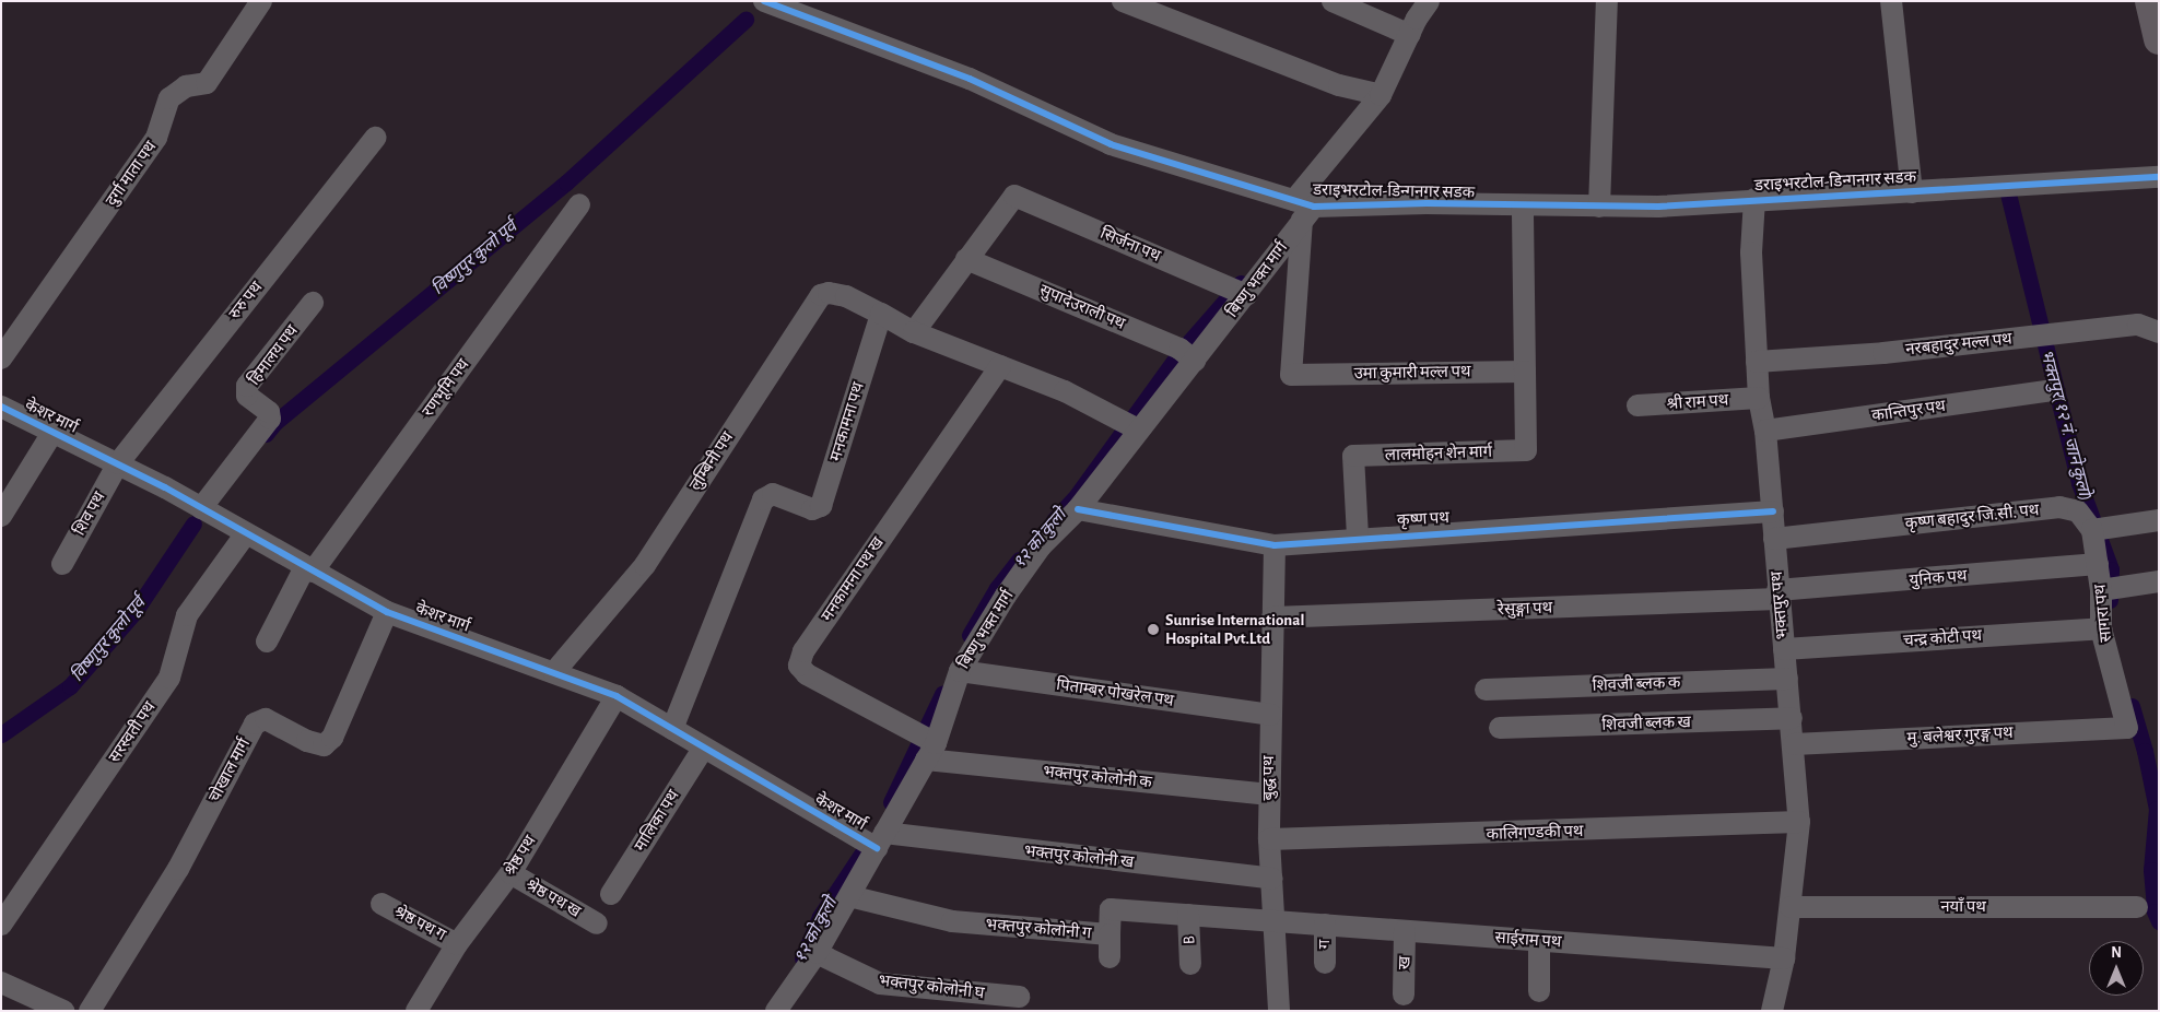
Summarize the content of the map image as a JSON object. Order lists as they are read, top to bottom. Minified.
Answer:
{"streets":{"street":["दुर्गा माता पथ","डराइभरटोल-डिन्गनगर सडक","सिर्जना पथ","बिष्णु भक्त मार्ग","रुरु पथ","सुपादेउराली पथ","नरबहादुर मल्ल पथ","हिमालय पथ","उमा कुमारी मल्ल पथ","रणभूमि पथ","श्री राम पथ","कान्तिपुर पथ","केशर मार्ग","मनकामना पथ","लालमोहन शेन मार्ग","लुम्बिनी पथ","शिव पथ","कृष्ण बहादुर जि.सी. पथ","कृष्ण पथ","युनिक पथ","मनकामना पथ ख","भक्तपुर पथ","रेसुङ्गा पथ","सागरा पथ","चन्द्र कोटी पथ","शिवजी ब्लक क","पिताम्बर पोखरेल पथ","शिवजी ब्लक ख","सरस्वती पथ","मु. बलेश्वर गुरङ्ग पथ","चोखाल मार्ग","भक्तपुर कोलोनी क","बुद्ध पथ","मालिका पथ","कालिगण्डकी पथ","श्रेष्ठ पथ","भक्तपुर कोलोनी ख","श्रेष्ठ पथ ख","नयाँ पथ","श्रेष्ठ पथ ग","भक्तपुर कोलोनी ग","B","साईराम पथ","ग","ख","भक्तपुर कोलोनी घ"]},"crossings":[["डराइभरटोल-डिन्गनगर सडक","बिष्णु भक्त मार्ग"],["डराइभरटोल-डिन्गनगर सडक","उमा कुमारी मल्ल पथ"],["डराइभरटोल-डिन्गनगर सडक","भक्तपुर पथ"],["सिर्जना पथ","बिष्णु भक्त मार्ग"],["सिर्जना पथ","सुपादेउराली पथ"],["बिष्णु भक्त मार्ग","सुपादेउराली पथ"],["बिष्णु भक्त मार्ग","उमा कुमारी मल्ल पथ"],["बिष्णु भक्त मार्ग","केशर मार्ग"],["बिष्णु भक्त मार्ग","कृष्ण पथ"],["बिष्णु भक्त मार्ग","मनकामना पथ ख"],["बिष्णु भक्त मार्ग","पिताम्बर पोखरेल पथ"],["बिष्णु भक्त मार्ग","भक्तपुर कोलोनी क"],["बिष्णु भक्त मार्ग","भक्तपुर कोलोनी ख"],["बिष्णु भक्त मार्ग","भक्तपुर कोलोनी ग"],["बिष्णु भक्त मार्ग","भक्तपुर कोलोनी घ"],["रुरु पथ","केशर मार्ग"],["रुरु पथ","शिव पथ"],["नरबहादुर मल्ल पथ","भक्तपुर पथ"],["हिमालय पथ","केशर मार्ग"],["उमा कुमारी मल्ल पथ","लालमोहन शेन मार्ग"],["रणभूमि पथ","केशर मार्ग"],["श्री राम पथ","भक्तपुर पथ"],["कान्तिपुर पथ","भक्तपुर पथ"],["केशर मार्ग","मनकामना पथ"],["केशर मार्ग","लुम्बिनी पथ"],["केशर मार्ग","शिव पथ"],["केशर मार्ग","सरस्वती पथ"],["केशर मार्ग","चोखाल मार्ग"],["केशर मार्ग","मालिका पथ"],["केशर मार्ग","श्रेष्ठ पथ"],["केशर मार्ग","भक्तपुर कोलोनी ख"],["मनकामना पथ","लुम्बिनी पथ"],["लालमोहन शेन मार्ग","कृष्ण पथ"],["कृष्ण बहादुर जि.सी. पथ","भक्तपुर पथ"],["कृष्ण बहादुर जि.सी. पथ","सागरा पथ"],["कृष्ण पथ","भक्तपुर पथ"],["कृष्ण पथ","बुद्ध पथ"],["युनिक पथ","भक्तपुर पथ"],["युनिक पथ","रेसुङ्गा पथ"],["युनिक पथ","सागरा पथ"],["मनकामना पथ ख","भक्तपुर कोलोनी क"],["भक्तपुर पथ","रेसुङ्गा पथ"],["भक्तपुर पथ","चन्द्र कोटी पथ"],["भक्तपुर पथ","शिवजी ब्लक क"],["भक्तपुर पथ","शिवजी ब्लक ख"],["भक्तपुर पथ","मु. बलेश्वर गुरङ्ग पथ"],["भक्तपुर पथ","कालिगण्डकी पथ"],["भक्तपुर पथ","नयाँ पथ"],["भक्तपुर पथ","साईराम पथ"],["रेसुङ्गा पथ","बुद्ध पथ"],["सागरा पथ","चन्द्र कोटी पथ"],["सागरा पथ","मु. बलेश्वर गुरङ्ग पथ"],["पिताम्बर पोखरेल पथ","बुद्ध पथ"],["भक्तपुर कोलोनी क","बुद्ध पथ"],["बुद्ध पथ","कालिगण्डकी पथ"],["बुद्ध पथ","भक्तपुर कोलोनी ख"],["बुद्ध पथ","भक्तपुर कोलोनी ग"],["बुद्ध पथ","साईराम पथ"],["श्रेष्ठ पथ","श्रेष्ठ पथ ख"],["श्रेष्ठ पथ","श्रेष्ठ पथ ग"],["भक्तपुर कोलोनी ग","B"],["भक्तपुर कोलोनी ग","साईराम पथ"],["साईराम पथ","ग"],["साईराम पथ","ख"]],"water":["विष्णुपुर कुलो पूर्व","भक्तपुर(१२ नं. जाने कुलो)","१२ को कुलो"],"places":["Sunrise International Hospital Pvt.Ltd"],"north":"top"}
